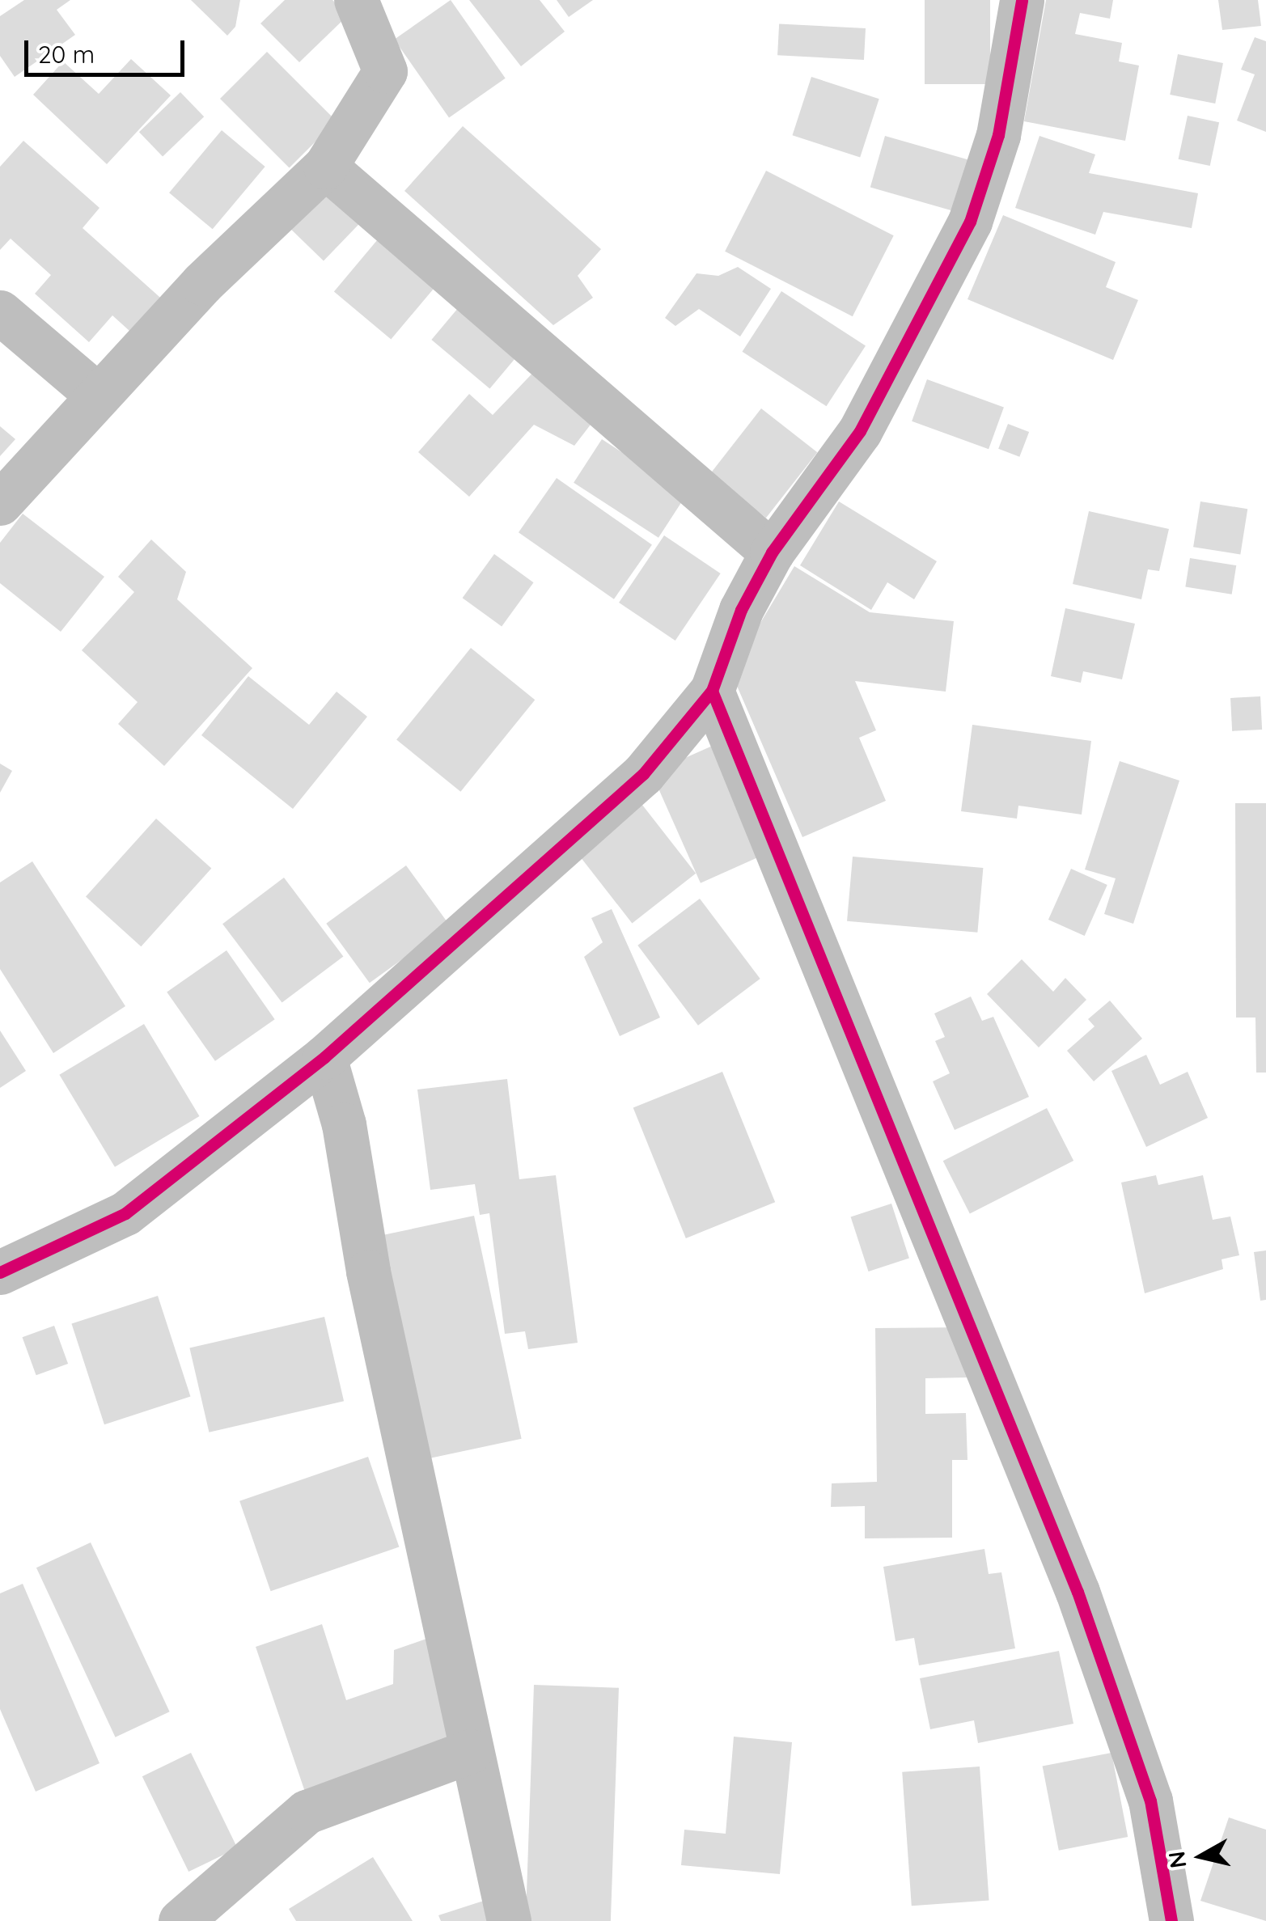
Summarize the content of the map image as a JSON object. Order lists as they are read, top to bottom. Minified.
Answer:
{"scale_bar":"20 m","north":"left"}
